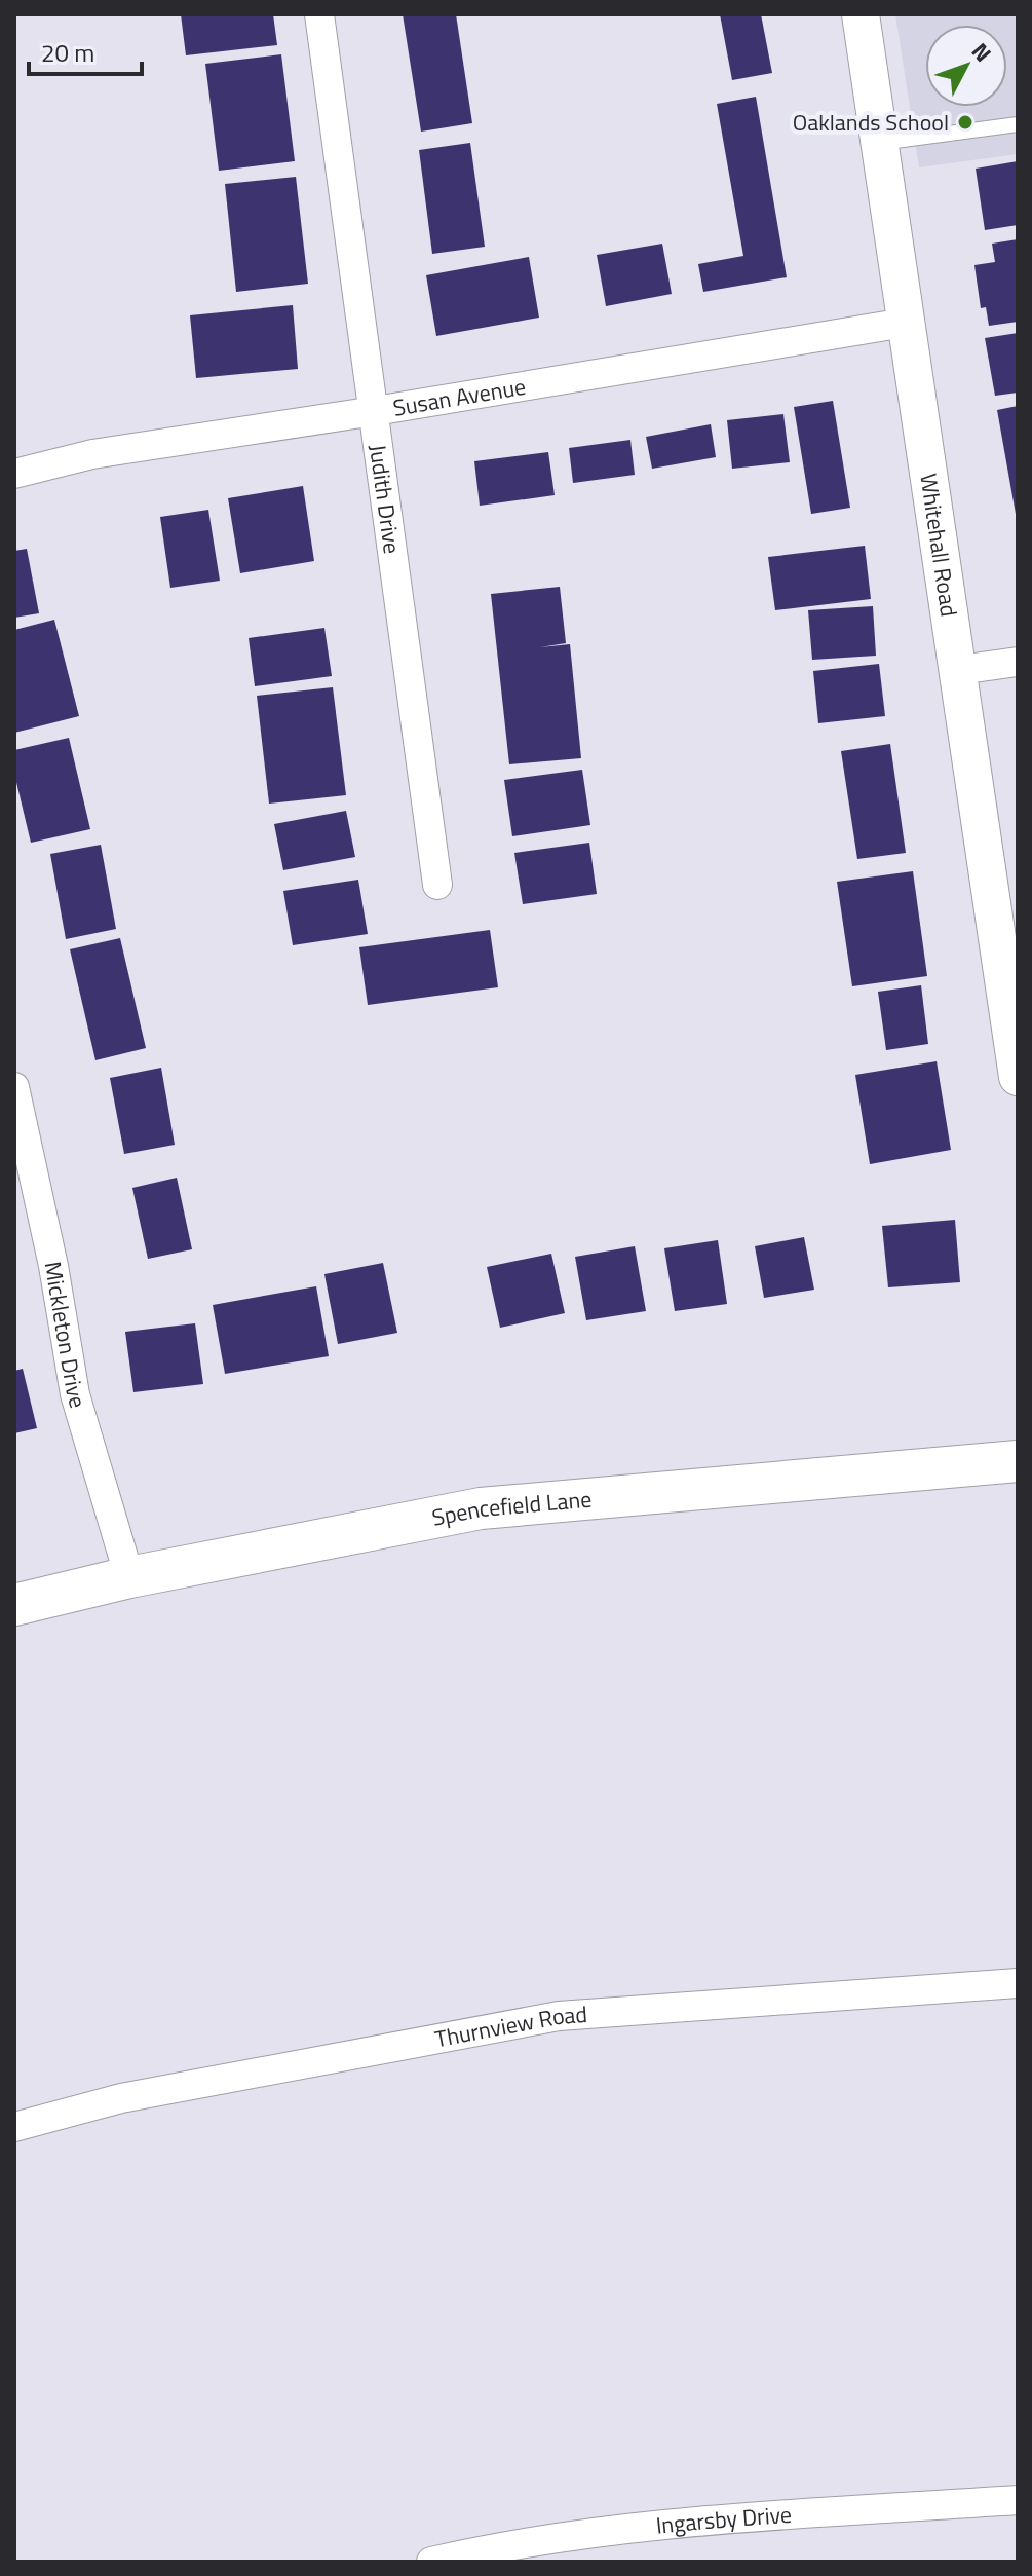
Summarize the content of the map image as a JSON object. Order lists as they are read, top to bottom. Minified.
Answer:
{"streets":{"main road":["Spencefield Lane"],"street":["Susan Avenue","Judith Drive","Whitehall Road","Mickleton Drive","Thurnview Road","Ingarsby Drive"]},"crossings":[["Susan Avenue","Judith Drive"],["Susan Avenue","Whitehall Road"],["Mickleton Drive","Spencefield Lane"]],"places":["Oaklands School"],"scale_bar":"20 m","north":"top right"}
